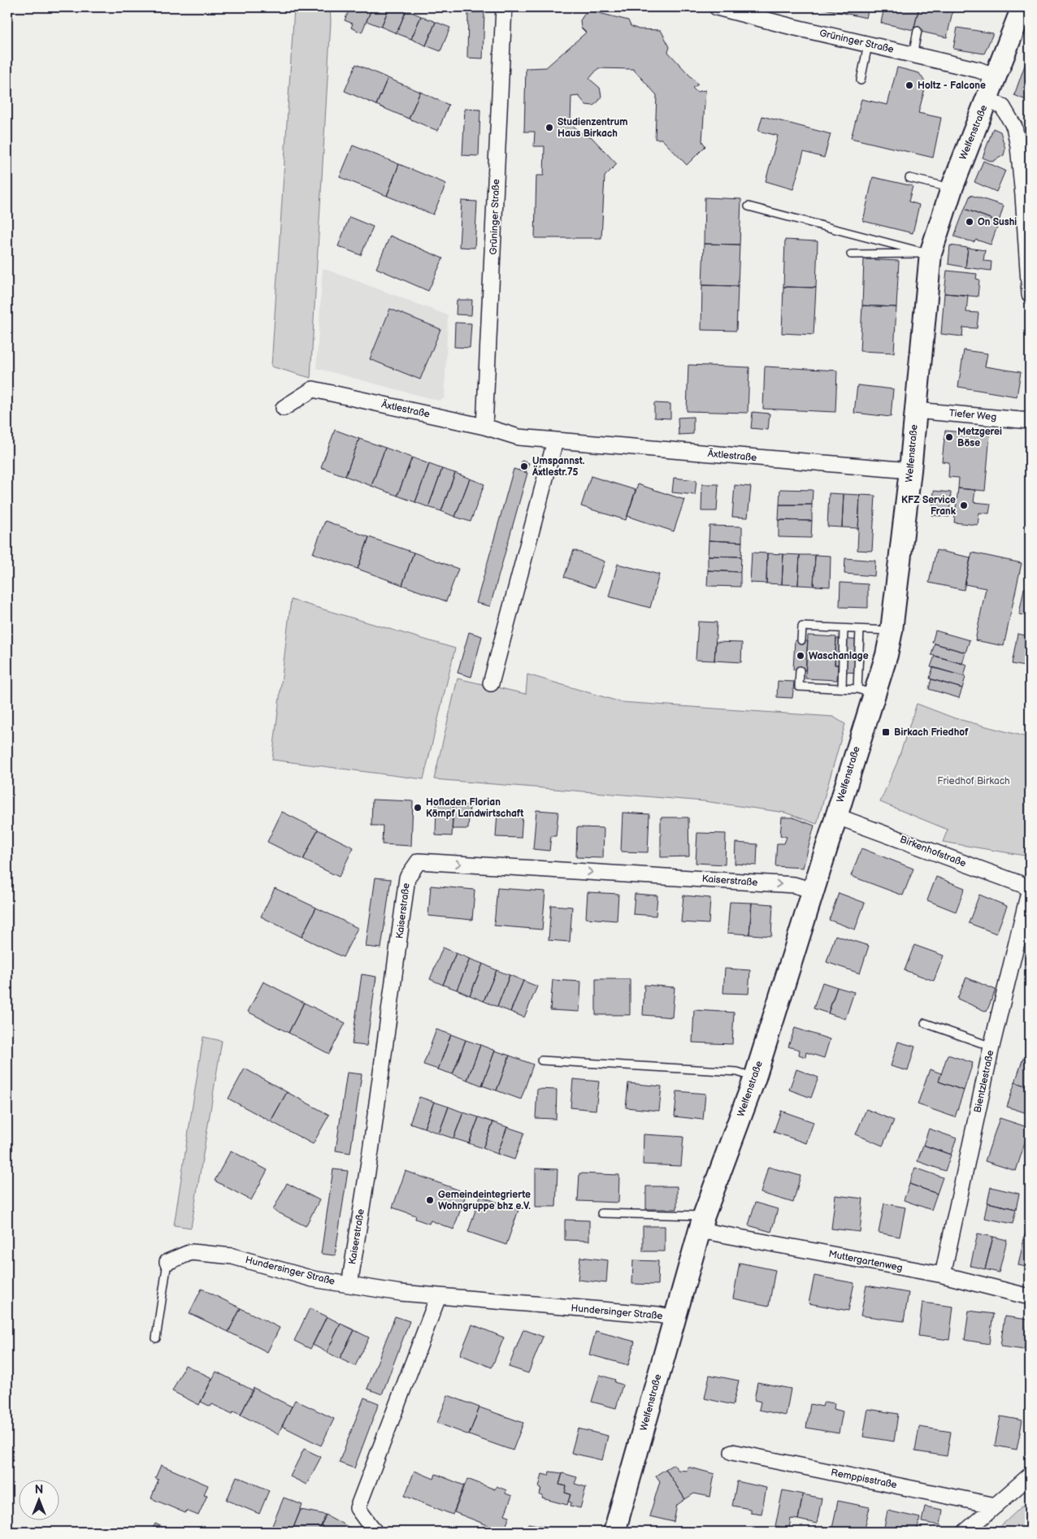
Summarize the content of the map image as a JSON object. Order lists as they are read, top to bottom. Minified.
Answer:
{"streets":{"street":["Grüninger Straße","Welfenstraße","Äxtlestraße","Tiefer Weg","Birkenhofstraße","Kaiserstraße","Bientzlestraße","Muttergartenweg","Hundersinger Straße","Remppisstraße"]},"crossings":[["Grüninger Straße","Welfenstraße"],["Grüninger Straße","Äxtlestraße"],["Welfenstraße","Äxtlestraße"],["Welfenstraße","Tiefer Weg"],["Welfenstraße","Birkenhofstraße"],["Welfenstraße","Kaiserstraße"],["Welfenstraße","Muttergartenweg"],["Welfenstraße","Hundersinger Straße"],["Birkenhofstraße","Bientzlestraße"],["Kaiserstraße","Hundersinger Straße"],["Bientzlestraße","Muttergartenweg"]],"parks":["Friedhof Birkach"],"places":{"other":["Holtz - Falcone","Studienzentrum Haus Birkach","On Sushi","Metzgerei Böse","Umspannst. Äxtlestr.75","KFZ Service Frank","Waschanlage","Hofladen Florian Kömpf Landwirtschaft","Gemeindeintegrierte Wohngruppe bhz e.V."],"transit":["Birkach Friedhof"]},"north":"top"}
